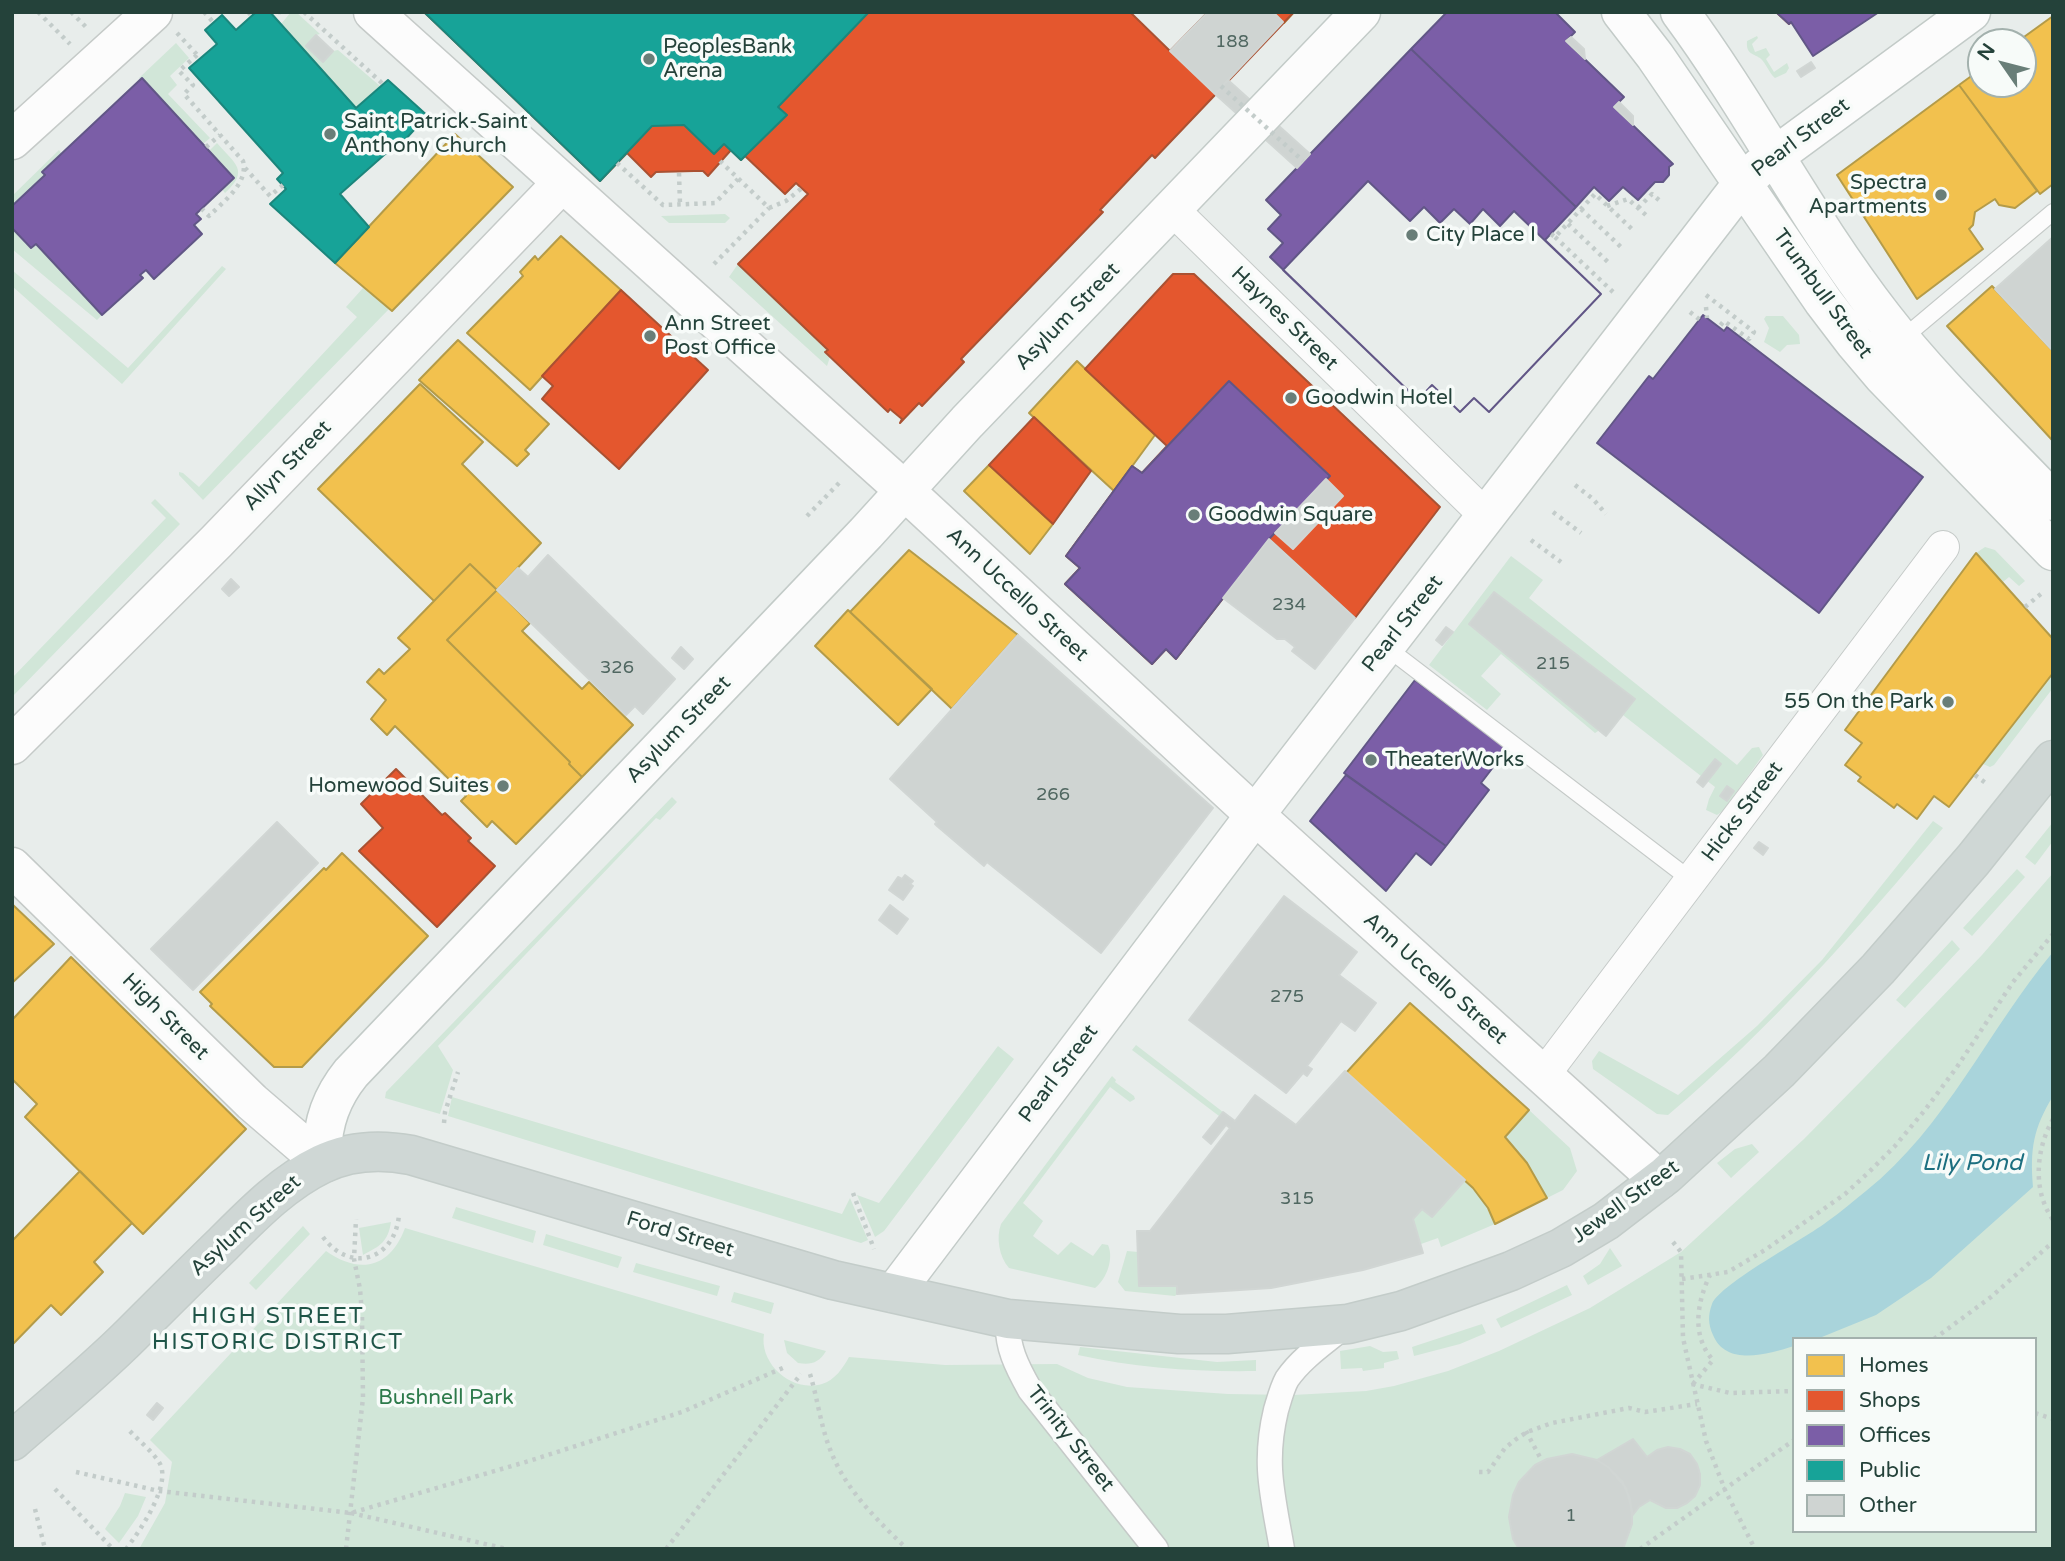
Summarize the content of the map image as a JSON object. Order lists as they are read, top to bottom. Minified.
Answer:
{"streets":{"main road":["Pearl Street","Trumbull Street","Asylum Street","Allyn Street","Ann Uccello Street","High Street","Jewell Street","Ford Street"],"street":["Haynes Street","Hicks Street","Trinity Street"]},"crossings":[["Pearl Street","Trumbull Street"],["Pearl Street","Haynes Street"],["Pearl Street","Ann Uccello Street"],["Pearl Street","Ford Street"],["Asylum Street","Haynes Street"],["Asylum Street","Ann Uccello Street"],["Asylum Street","High Street"],["Asylum Street","Ford Street"],["Allyn Street","Ann Uccello Street"],["Ann Uccello Street","Hicks Street"],["Ann Uccello Street","Jewell Street"],["High Street","Ford Street"],["Jewell Street","Ford Street"],["Jewell Street","Trinity Street"],["Ford Street","Trinity Street"]],"districts":["HIGH STREET HISTORIC DISTRICT"],"water":["Lily Pond"],"parks":["Bushnell Park"],"places":["PeoplesBank Arena","Saint Patrick-Saint Anthony Church","Spectra Apartments","City Place I","Ann Street Post Office","Goodwin Hotel","Goodwin Square","55 On the Park","TheaterWorks","Homewood Suites"],"house_numbers":["188","234","215","326","266","275","315","1"],"legend":["Homes","Shops","Offices","Public","Other"],"north":"top left"}
